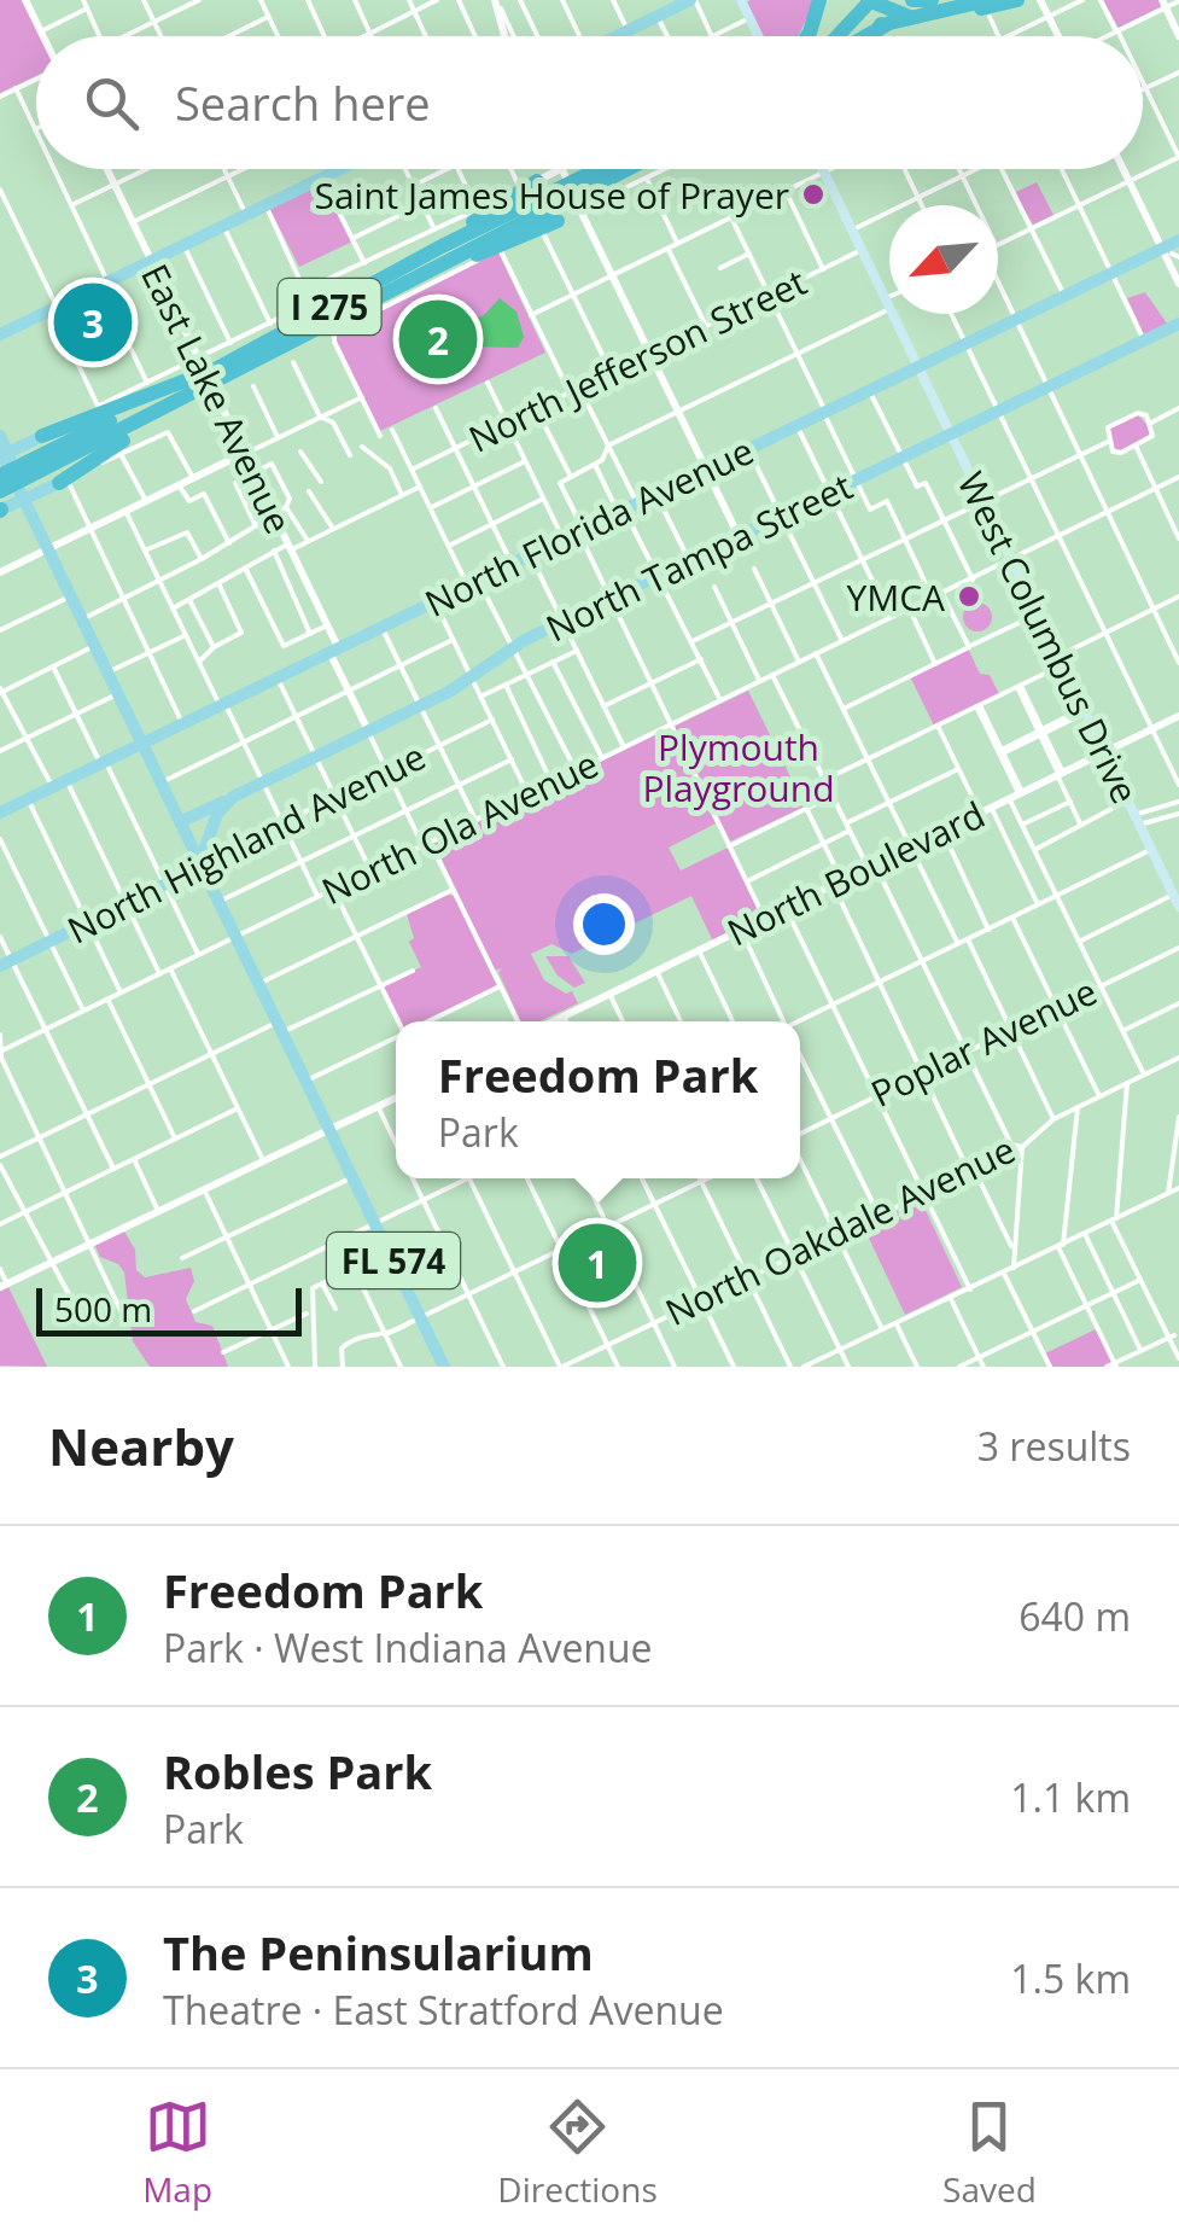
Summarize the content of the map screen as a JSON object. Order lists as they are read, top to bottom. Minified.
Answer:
{"streets":{"highway":["I 275"],"main road":["North Florida Avenue","North Tampa Street","West Columbus Drive","North Highland Avenue","FL 574"],"street":["North Jefferson Street","East Lake Avenue","North Ola Avenue","North Boulevard","Poplar Avenue","North Oakdale Avenue"]},"crossings":[["I 275","FL 574"],["North Jefferson Street","West Columbus Drive"],["East Lake Avenue","North Florida Avenue"],["East Lake Avenue","North Tampa Street"],["North Florida Avenue","West Columbus Drive"],["North Florida Avenue","FL 574"],["North Tampa Street","West Columbus Drive"],["North Tampa Street","FL 574"],["West Columbus Drive","North Ola Avenue"],["West Columbus Drive","North Boulevard"],["North Ola Avenue","FL 574"],["North Highland Avenue","FL 574"]],"parks":["Plymouth Playground"],"places":["Saint James House of Prayer","YMCA"],"scale_bar":"500 m","north":"bottom left","page":{"search":"Search here","pins":["3","2","1"],"popup":["Freedom Park","Park"],"scale":"500 m","heading":["Nearby","3 results"],"list":[{"mark":"1","name":"Freedom Park","note":"Park · West Indiana Avenue","value":"640 m"},{"mark":"2","name":"Robles Park","note":"Park","value":"1.1 km"},{"mark":"3","name":"The Peninsularium","note":"Theatre · East Stratford Avenue","value":"1.5 km"}],"nav":["Map","Directions","Saved"]}}
